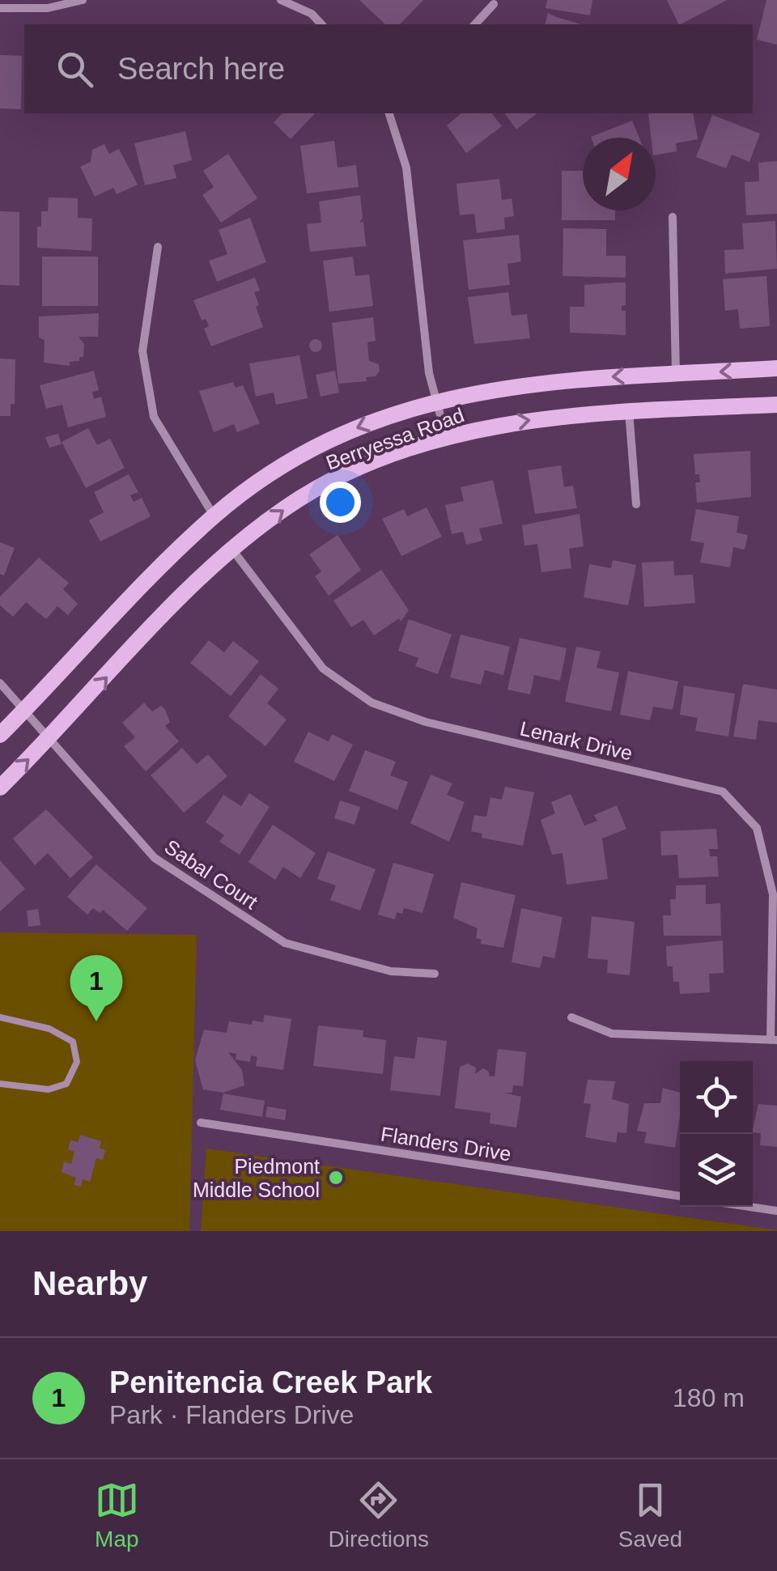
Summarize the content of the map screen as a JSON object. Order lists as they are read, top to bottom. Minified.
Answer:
{"streets":{"main road":["Berryessa Road"],"street":["Lenark Drive","Sabal Court","Flanders Drive"]},"crossings":[["Berryessa Road","Lenark Drive"],["Berryessa Road","Sabal Court"]],"places":["Piedmont Middle School"],"north":"top right","page":{"search":"Search here","pins":"1","heading":"Nearby","list":[{"mark":"1","name":"Penitencia Creek Park","note":"Park · Flanders Drive","value":"180 m"}],"nav":["Map","Directions","Saved"]}}
